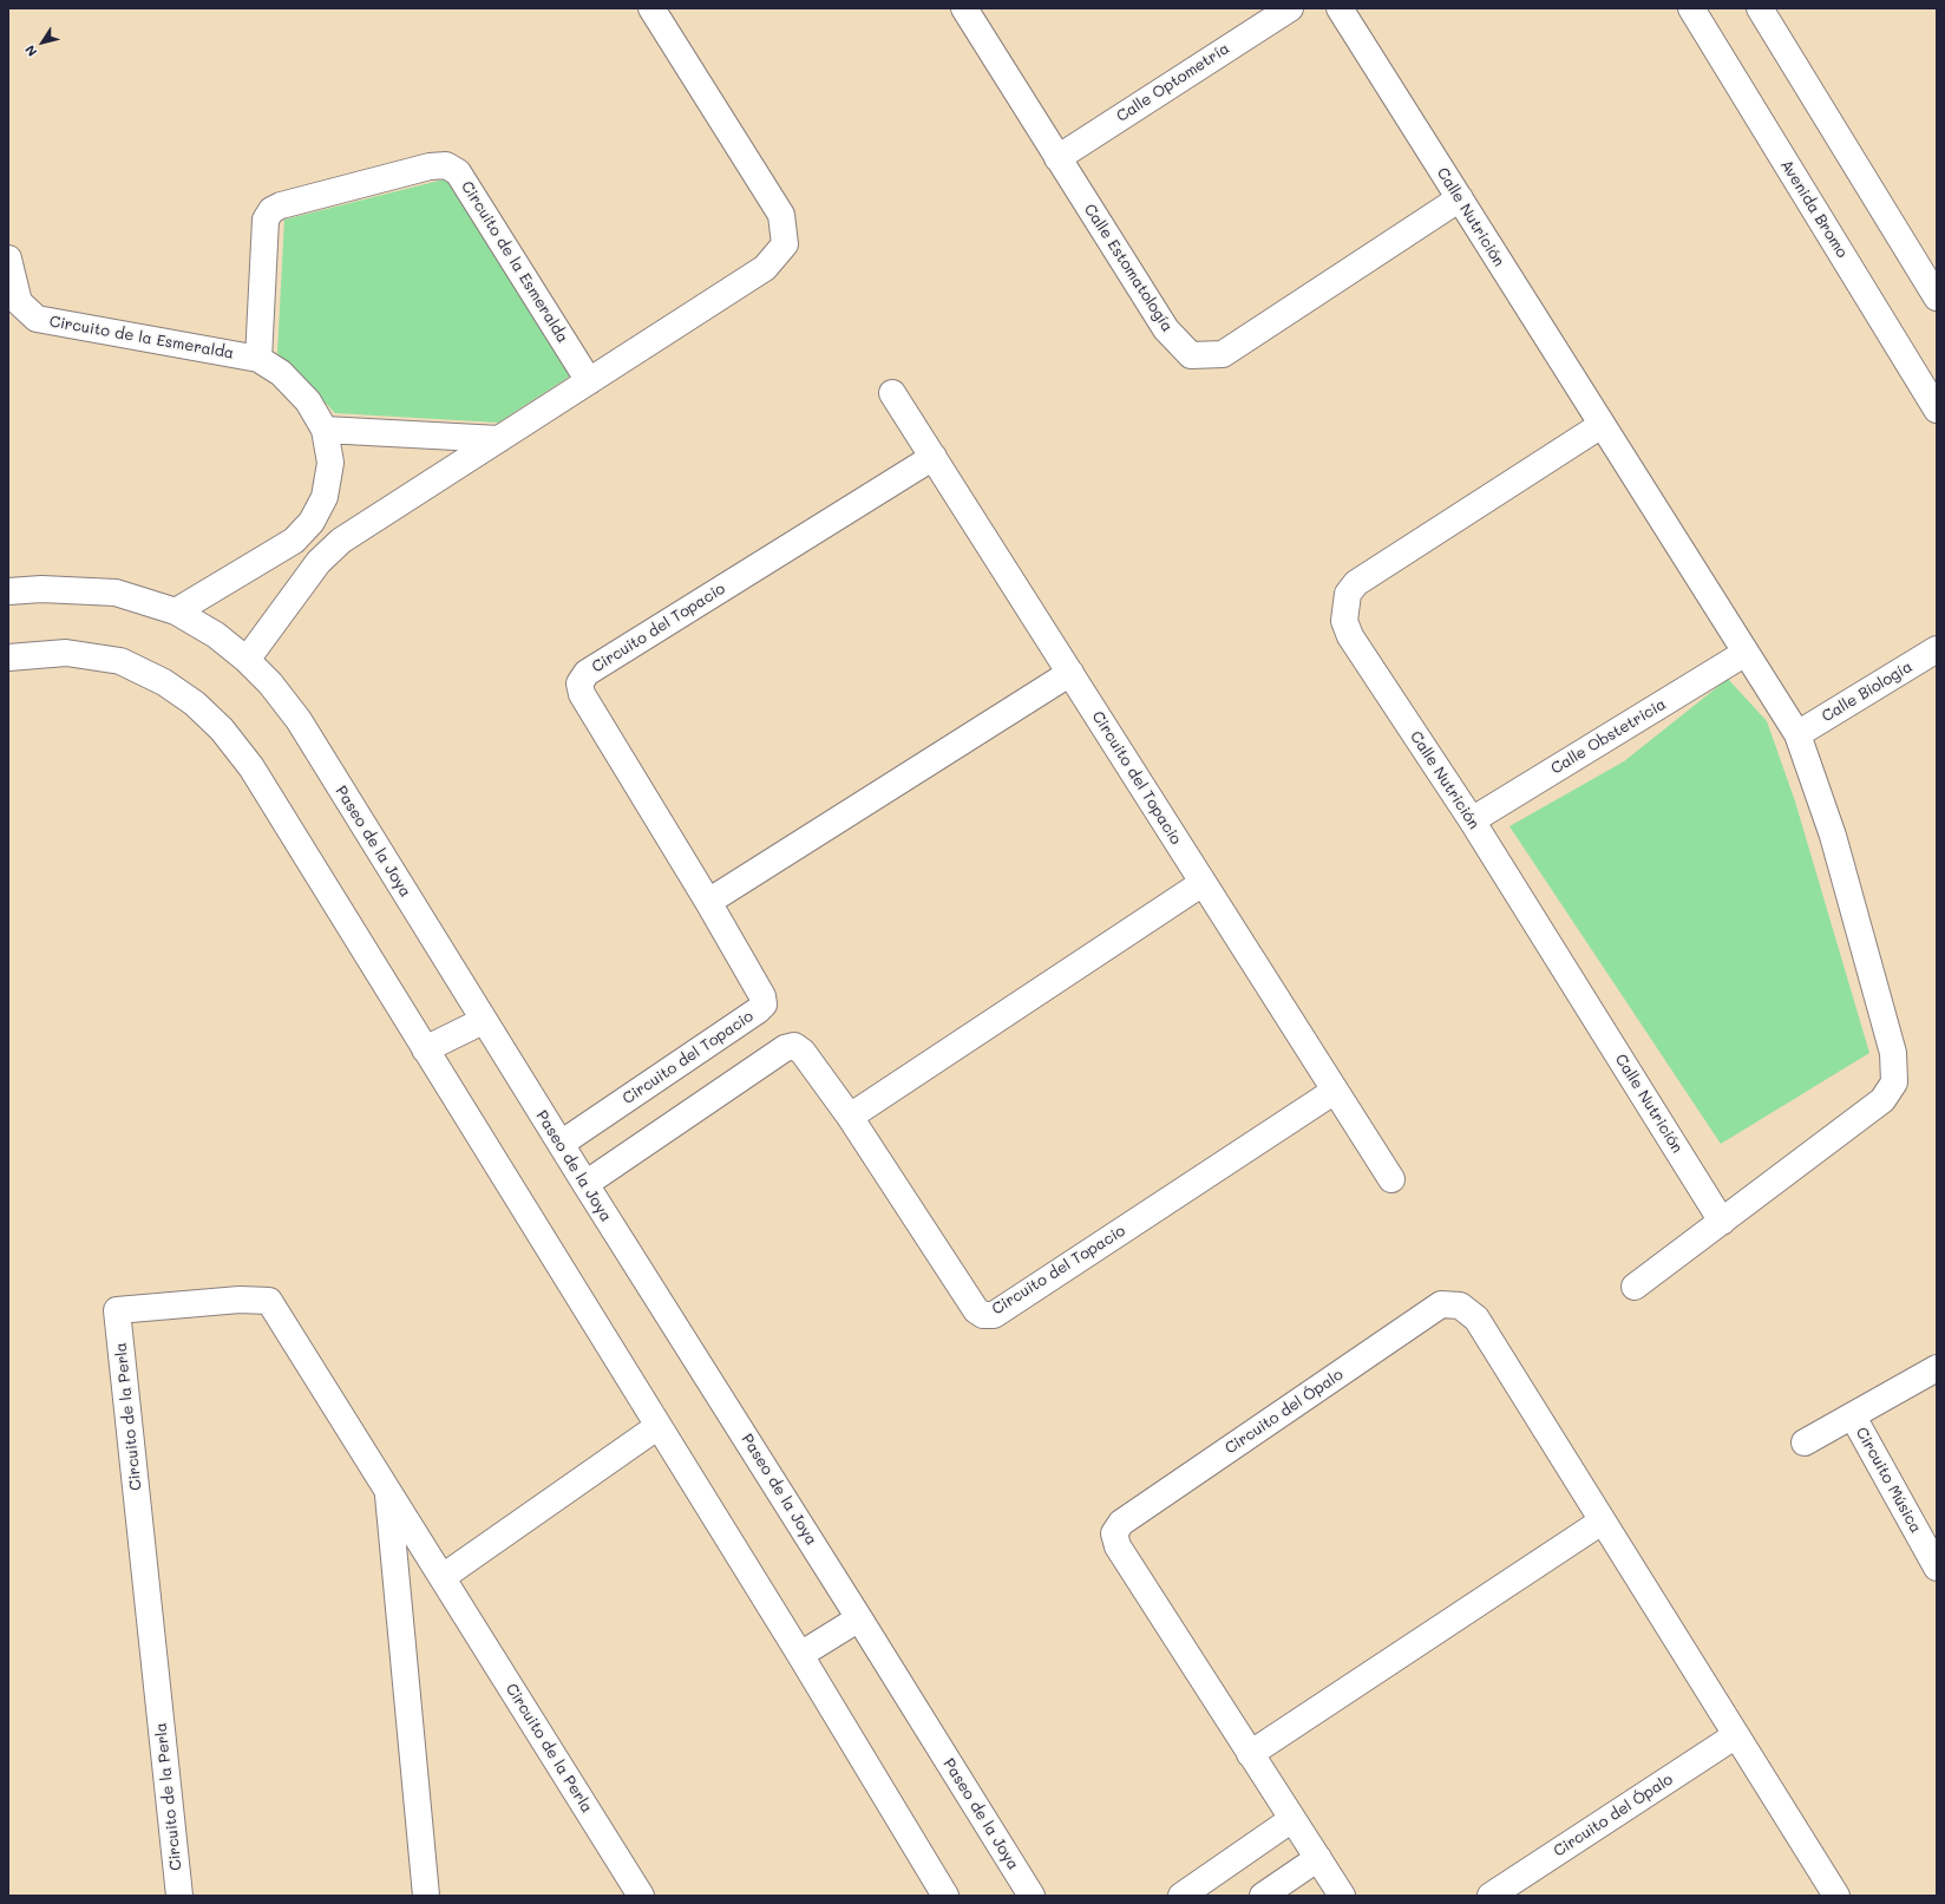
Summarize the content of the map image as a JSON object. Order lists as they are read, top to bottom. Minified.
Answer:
{"streets":{"street":["Calle Optometría","Avenida Bromo","Calle Nutrición","Circuito de la Esmeralda","Calle Estomatología","Circuito del Topacio","Calle Biología","Calle Obstetricia","Paseo de la Joya","Circuito del Ópalo","Circuito de la Perla","Circuito Música"]},"crossings":[["Calle Optometría","Calle Estomatología"],["Calle Nutrición","Calle Estomatología"],["Calle Nutrición","Calle Biología"],["Calle Nutrición","Calle Obstetricia"],["Circuito de la Esmeralda","Paseo de la Joya"],["Circuito del Topacio","Paseo de la Joya"]],"north":"bottom left"}
